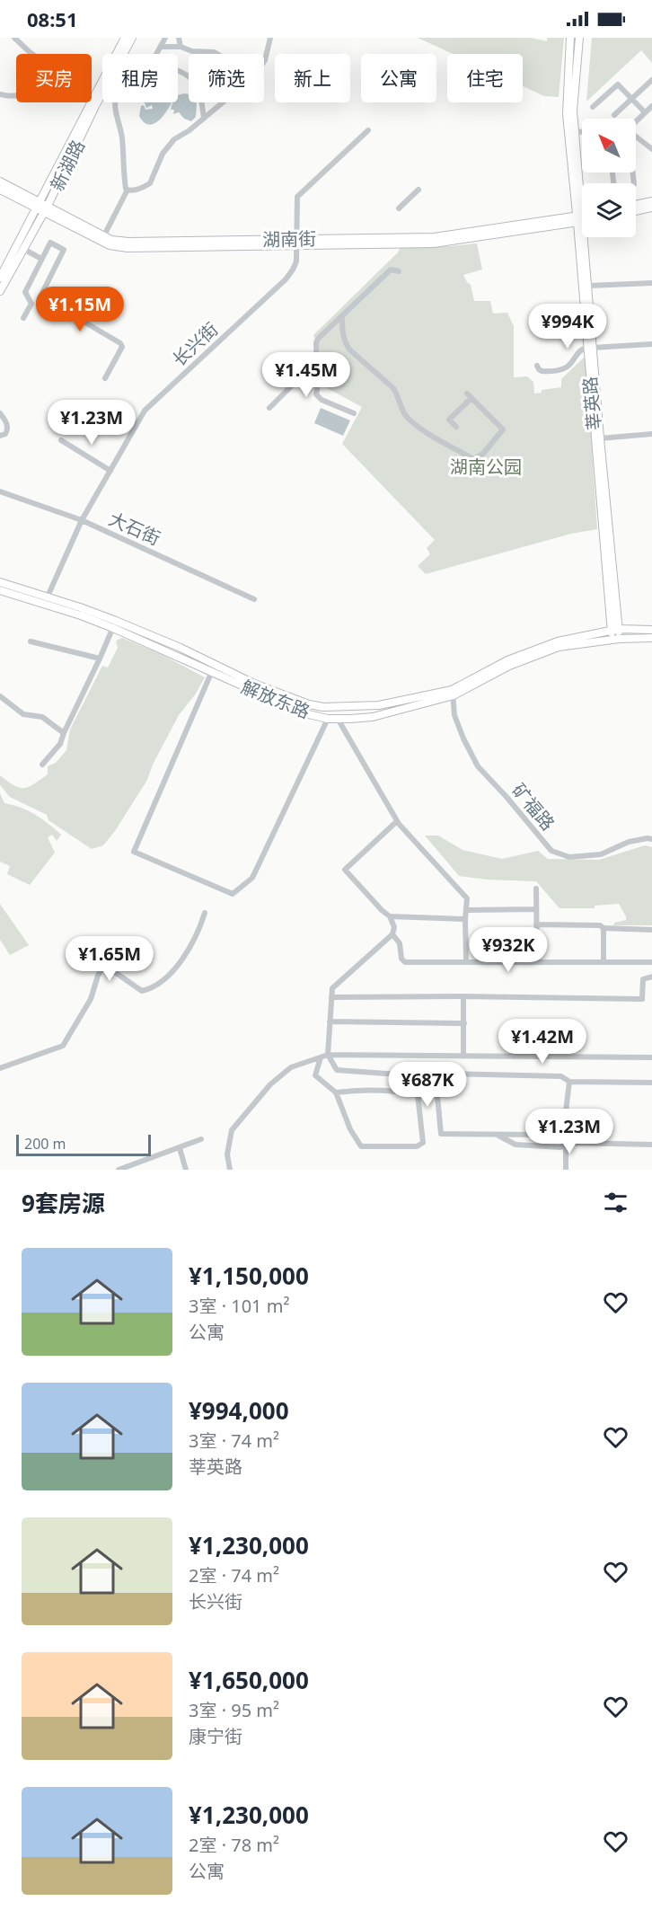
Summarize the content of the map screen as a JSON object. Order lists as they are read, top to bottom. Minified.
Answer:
{"streets":{"main road":["新湖路","湖南街","莘英路","解放东路"],"street":["长兴街","大石街","矿福路"]},"crossings":[["新湖路","湖南街"],["湖南街","长兴街"],["湖南街","莘英路"],["长兴街","大石街"],["长兴街","解放东路"],["莘英路","解放东路"],["解放东路","矿福路"]],"parks":["湖南公园"],"scale_bar":"200 m","north":"top left","page":{"status":"08:51","chip":["买房","租房","筛选","新上","公寓","住宅"],"price":["¥1.15M","¥994K","¥1.45M","¥1.23M","¥932K","¥1.65M","¥1.42M","¥687K","¥1.23M"],"scale":"200 m","heading":"9套房源","list":[{"name":"¥1,150,000","note":"3室 · 101 m² · 公寓"},{"name":"¥994,000","note":"3室 · 74 m² · 莘英路"},{"name":"¥1,230,000","note":"2室 · 74 m² · 长兴街"},{"name":"¥1,650,000","note":"3室 · 95 m² · 康宁街"},{"name":"¥1,230,000","note":"2室 · 78 m² · 公寓"}]}}
